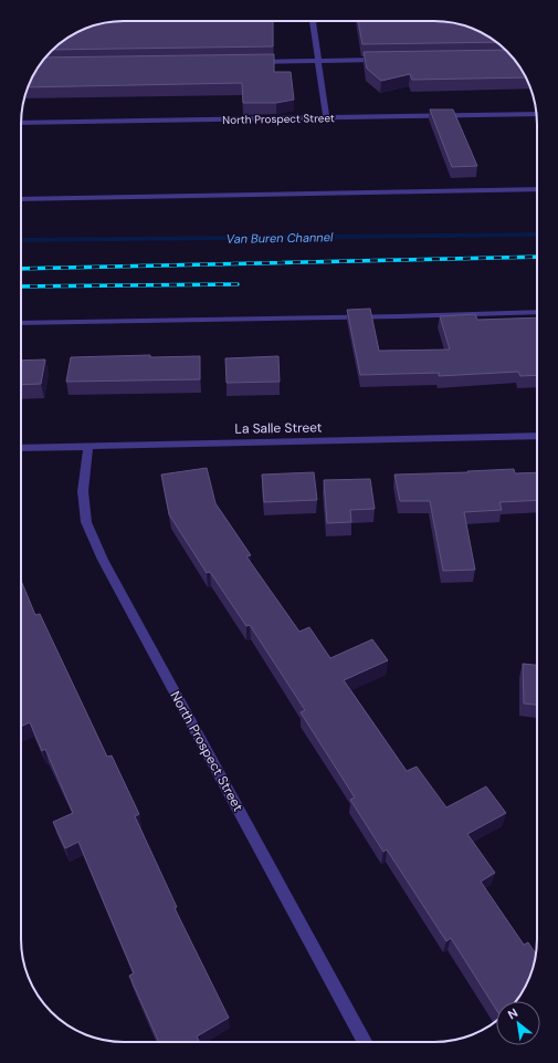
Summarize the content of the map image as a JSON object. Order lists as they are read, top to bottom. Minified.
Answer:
{"streets":{"street":["North Prospect Street","La Salle Street"]},"crossings":[["North Prospect Street","La Salle Street"]],"water":["Van Buren Channel"],"north":"top left"}
